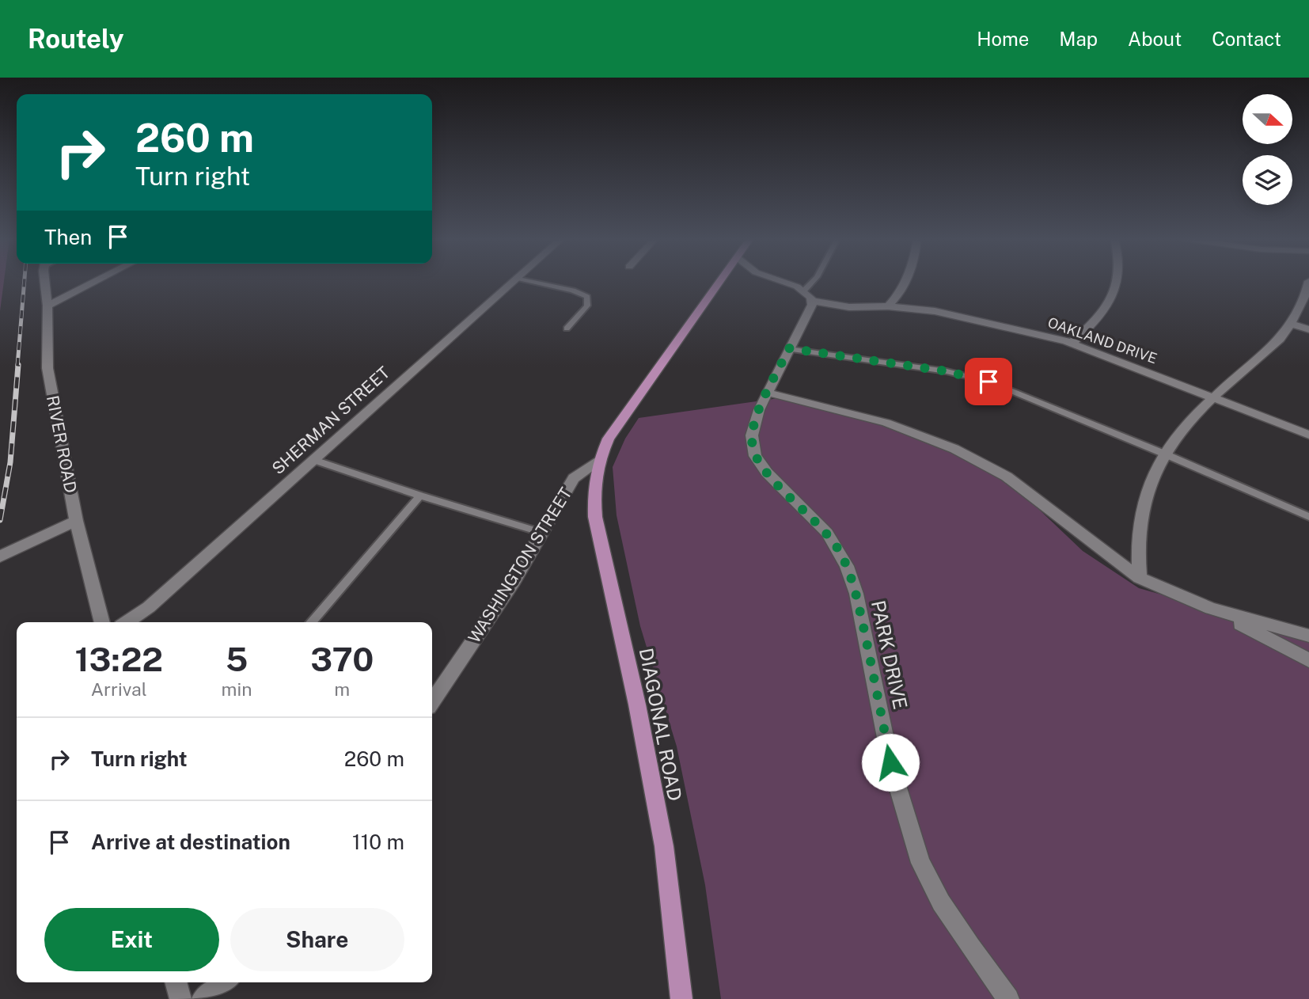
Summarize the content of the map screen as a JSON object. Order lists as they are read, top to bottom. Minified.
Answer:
{"streets":{"main road":["WASHINGTON STREET","DIAGONAL ROAD"],"street":["OAKLAND DRIVE","SHERMAN STREET","RIVER ROAD","PARK DRIVE"]},"crossings":[["OAKLAND DRIVE","PARK DRIVE"],["WASHINGTON STREET","DIAGONAL ROAD"]],"north":"right","page":{"header":"Routely","nav":["Home","Map","About","Contact"],"turn":["260 m","Turn right"],"then":"Then","eta":["13:22","Arrival","5","min","370","m"],"list":[{"name":"Turn right","value":"260 m"},{"name":"Arrive at destination","value":"110 m"}],"buttons":["Exit","Share"]}}
